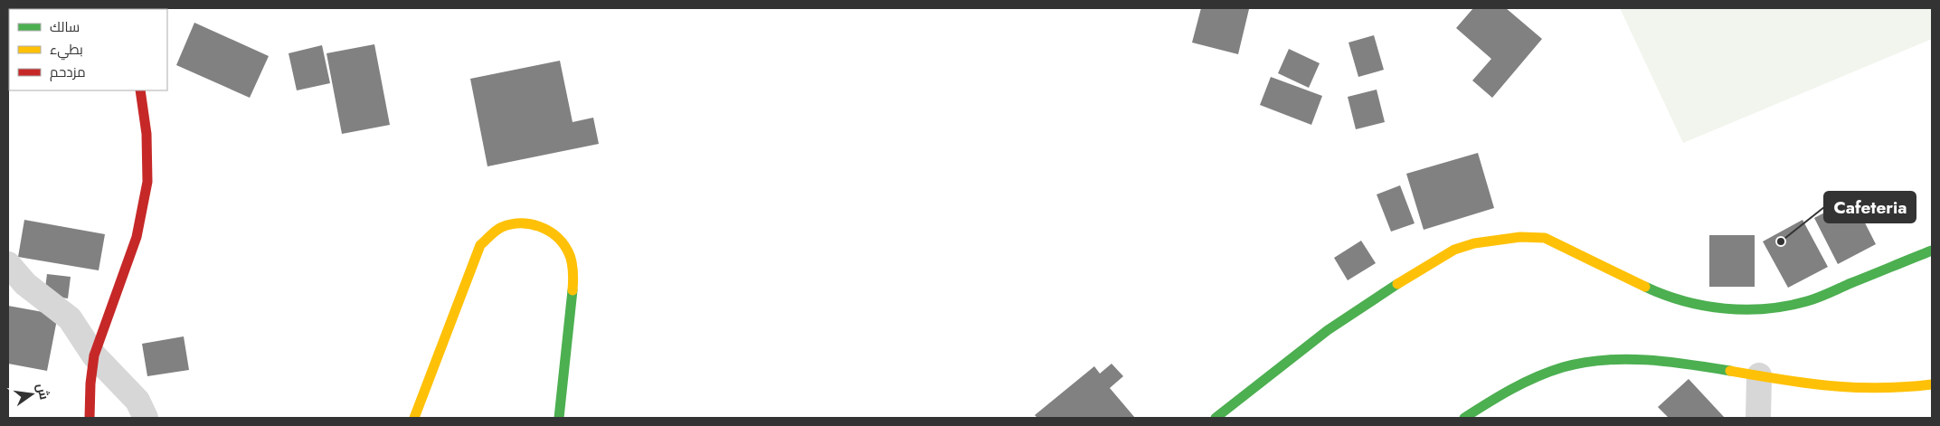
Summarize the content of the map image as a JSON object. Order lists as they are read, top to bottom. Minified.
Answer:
{"places":["Cafeteria"],"legend":["سالك","بطيء","مزدحم"],"north":"right"}
